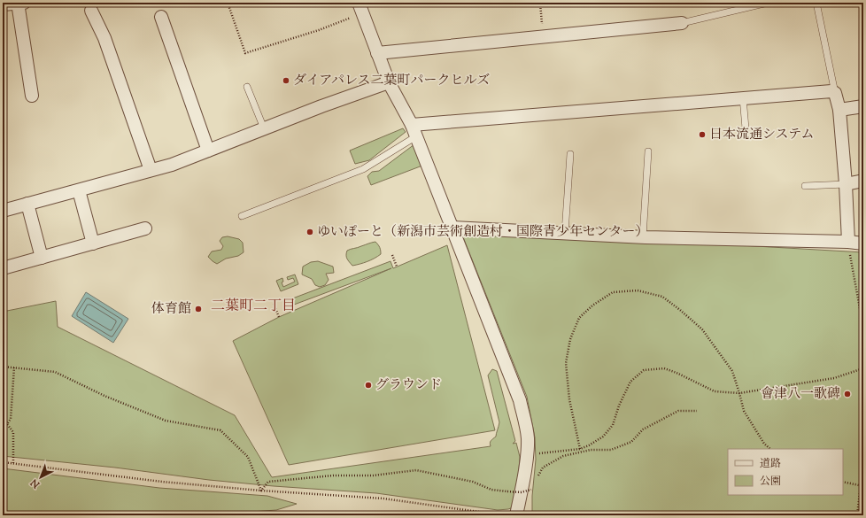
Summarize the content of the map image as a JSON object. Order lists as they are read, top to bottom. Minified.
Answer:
{"districts":["二葉町二丁目"],"places":["ダイアパレス二葉町パークヒルズ","日本流通システム","ゆいぽーと（新潟市芸術創造村・国際青少年センター）","体育館","グラウンド","會津八一歌碑"],"legend":["道路","公園"],"north":"bottom left"}
